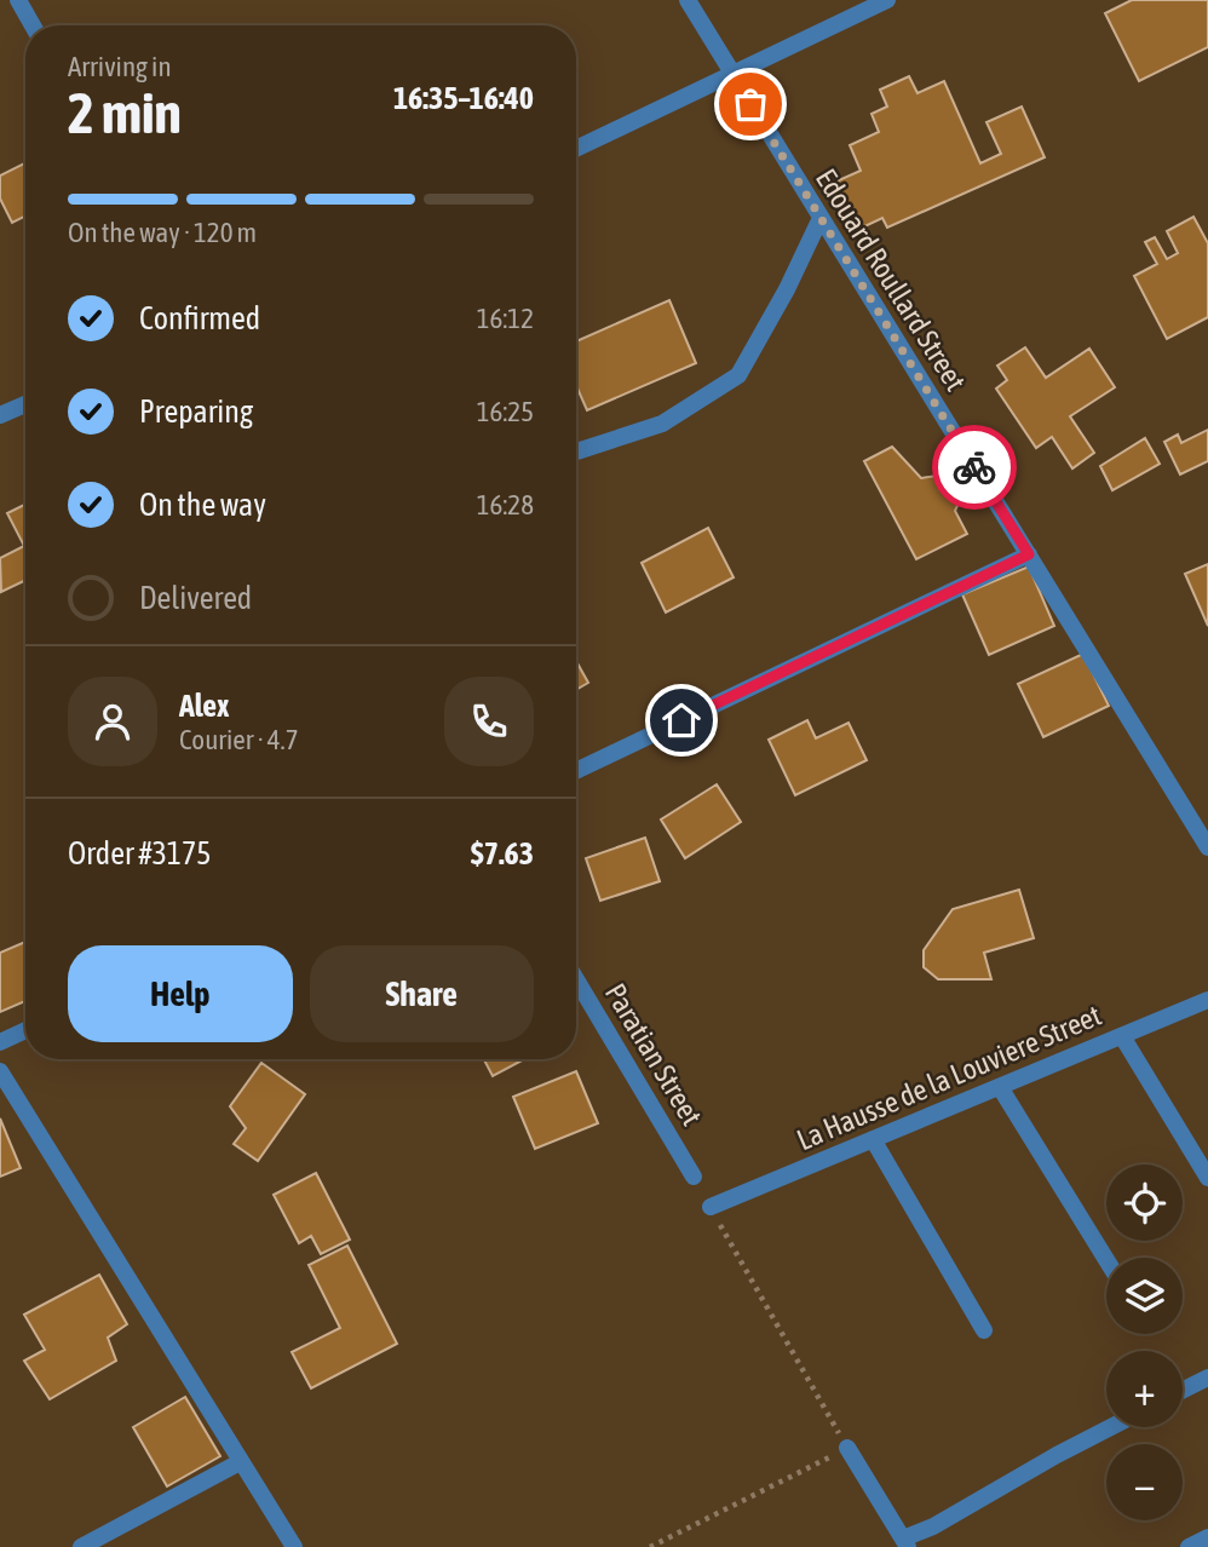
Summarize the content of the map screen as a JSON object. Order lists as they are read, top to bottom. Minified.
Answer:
{"streets":{"street":["Edouard Roullard Street","Paratian Street","La Hausse de la Louviere Street"]},"page":{"heading":["2 min","Arriving in","16:35–16:40"],"panel":["Alex","Courier · 4.7","Order #3175","$7.63"],"bar":"On the way · 120 m","list":[["Confirmed","16:12"],["Preparing","16:25"],["On the way","16:28"],"Delivered"],"buttons":["Help","Share"],"map_buttons":["+","−"]}}
